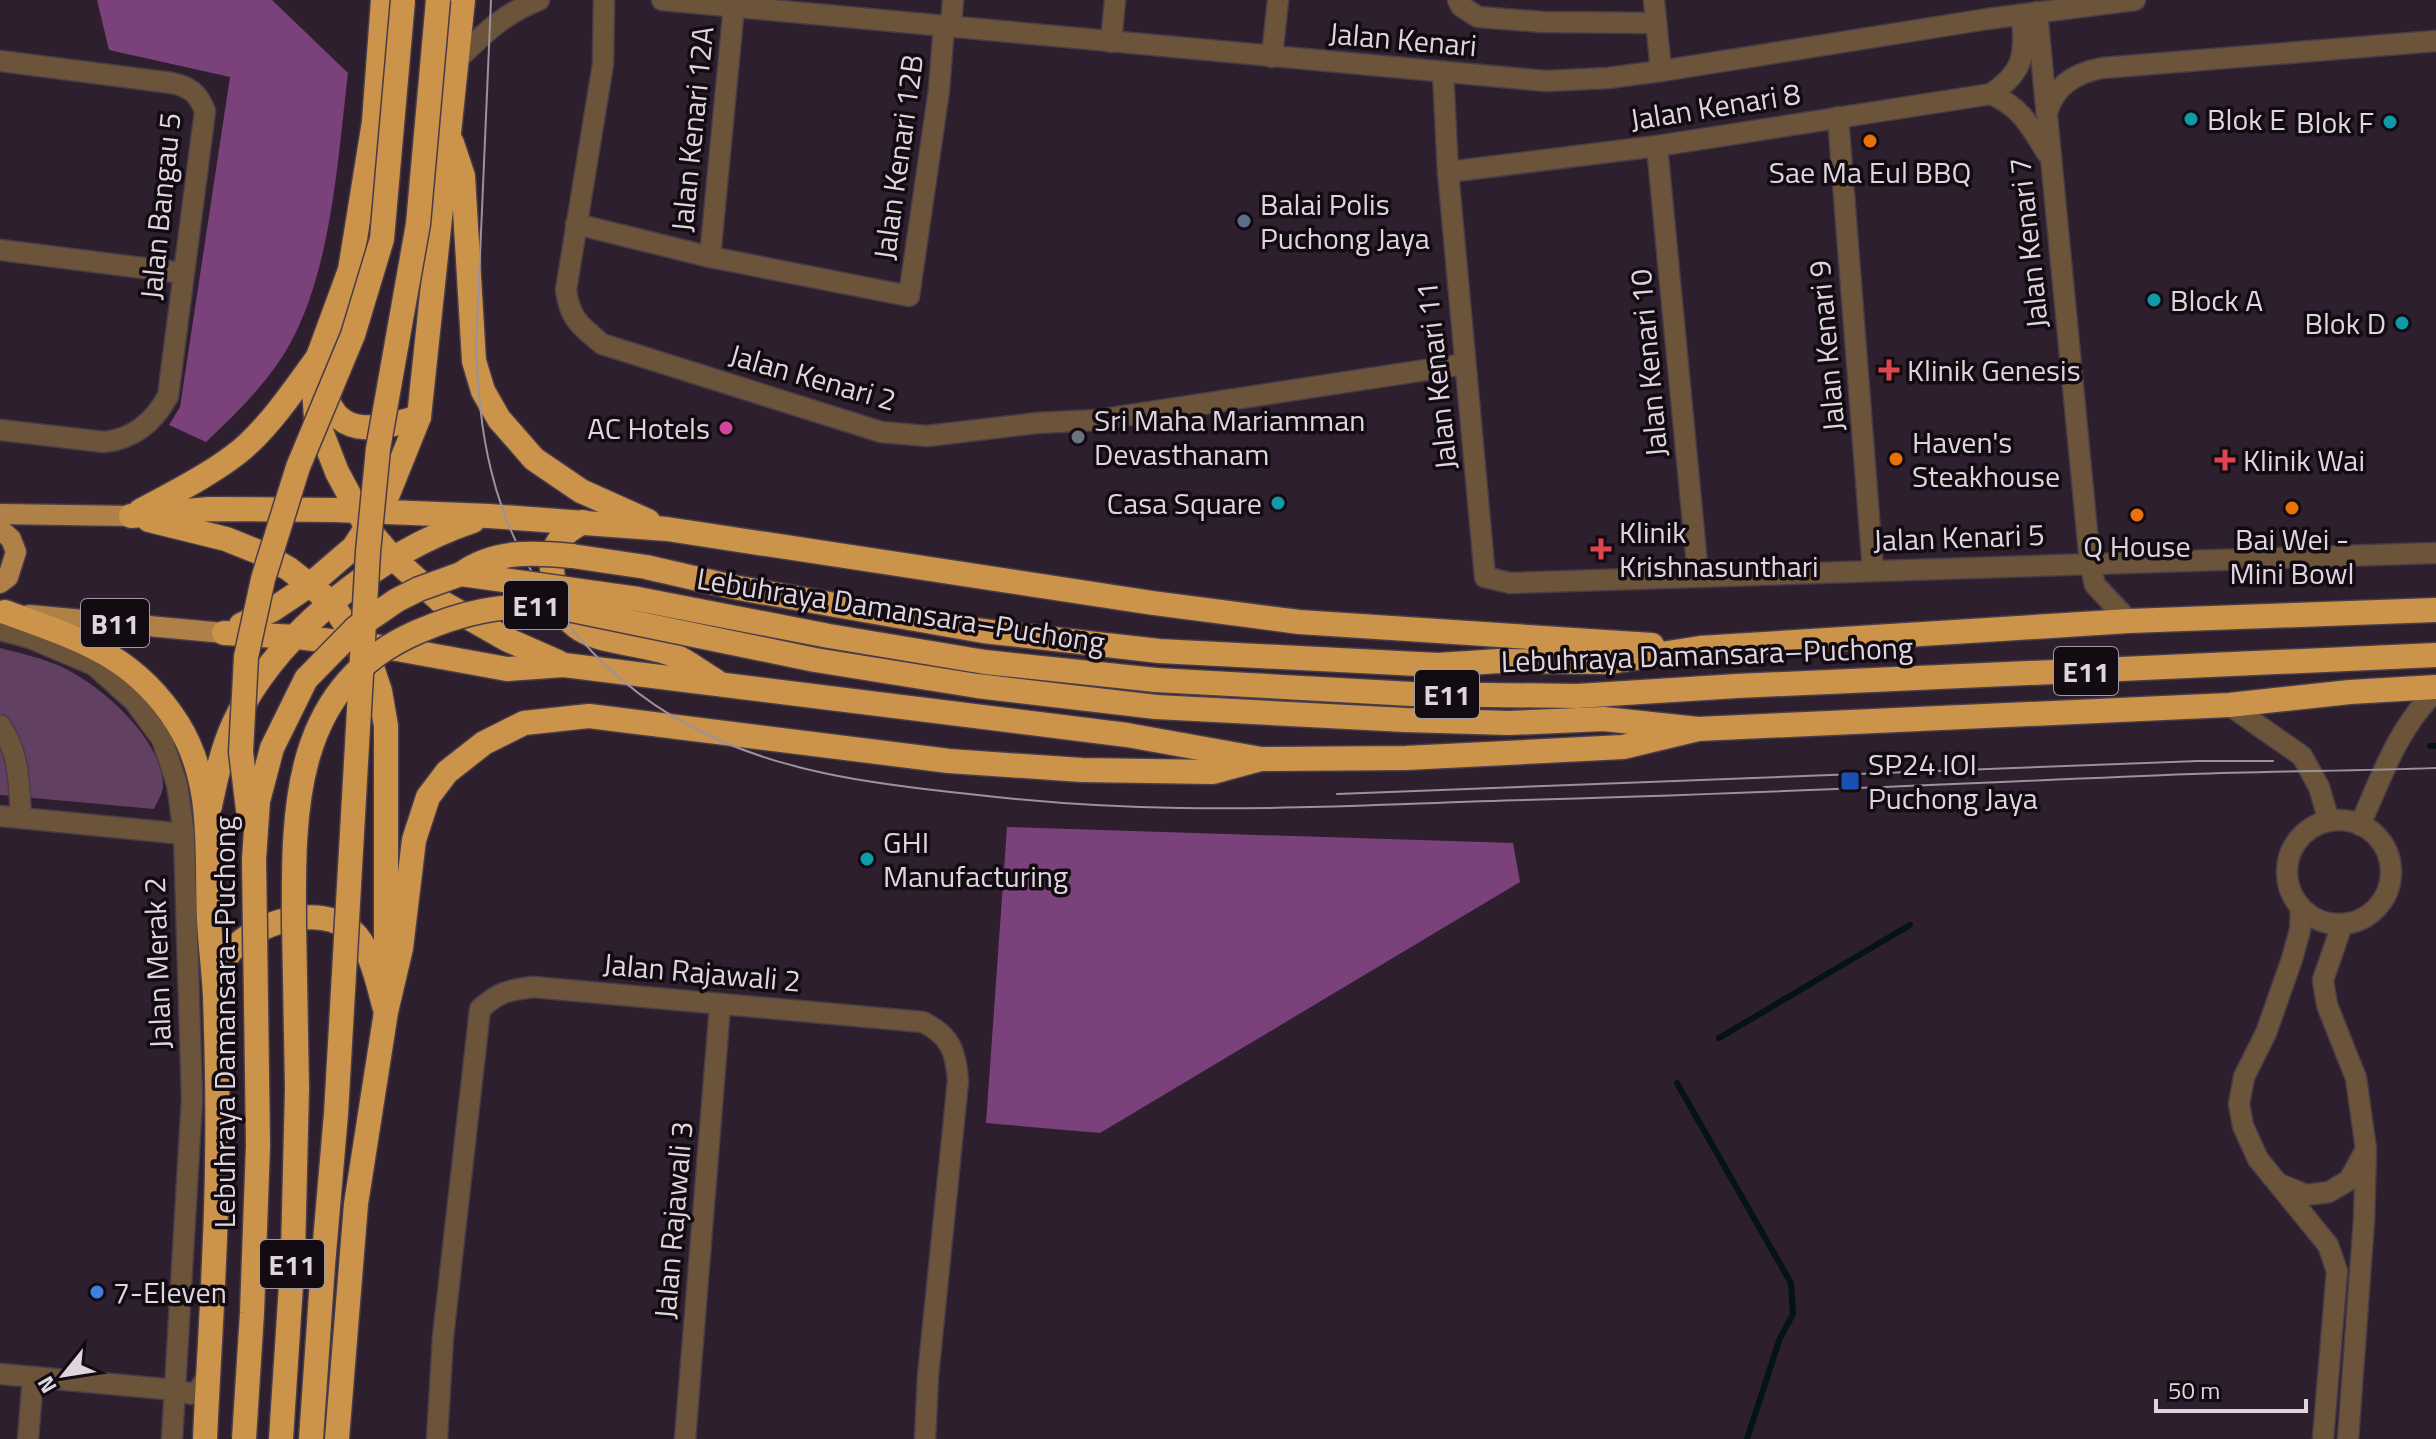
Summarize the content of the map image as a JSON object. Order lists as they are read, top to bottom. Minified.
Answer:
{"streets":{"highway":["E11","Lebuhraya Damansara–Puchong"],"main road":["B11"],"street":["Jalan Kenari","Jalan Kenari 8","Jalan Kenari 12A","Jalan Kenari 12B","Jalan Bangau 5","Jalan Kenari 7","Jalan Kenari 9","Jalan Kenari 10","Jalan Kenari 11","Jalan Kenari 2","Jalan Kenari 5","Jalan Merak 2","Jalan Rajawali 2","Jalan Rajawali 3"]},"crossings":[["Jalan Kenari","Jalan Kenari 12A"],["Jalan Kenari","Jalan Kenari 12B"],["Jalan Kenari","Jalan Kenari 7"],["Jalan Kenari","Jalan Kenari 11"],["Jalan Kenari 8","Jalan Kenari 9"],["Jalan Kenari 8","Jalan Kenari 10"],["Jalan Kenari 8","Jalan Kenari 11"],["Jalan Kenari 12A","Jalan Kenari 12B"],["Jalan Kenari 7","Jalan Kenari 5"],["Jalan Kenari 9","Jalan Kenari 5"],["Jalan Kenari 10","Jalan Kenari 5"],["Jalan Kenari 11","Jalan Kenari 2"],["Jalan Kenari 11","Jalan Kenari 5"],["B11","Jalan Merak 2"],["Jalan Rajawali 2","Jalan Rajawali 3"]],"places":{"other":["Blok E","Blok F","Sae Ma Eul BBQ","Balai Polis Puchong Jaya","Block A","Blok D","AC Hotels","Sri Maha Mariamman Devasthanam","Haven's Steakhouse","Casa Square","Bai Wei - Mini Bowl","Q House","GHI Manufacturing","7-Eleven"],"health":["Klinik Genesis","Klinik Wai","Klinik Krishnasunthari"],"transit":["SP24 IOI Puchong Jaya"]},"scale_bar":"50 m","north":"bottom left"}
